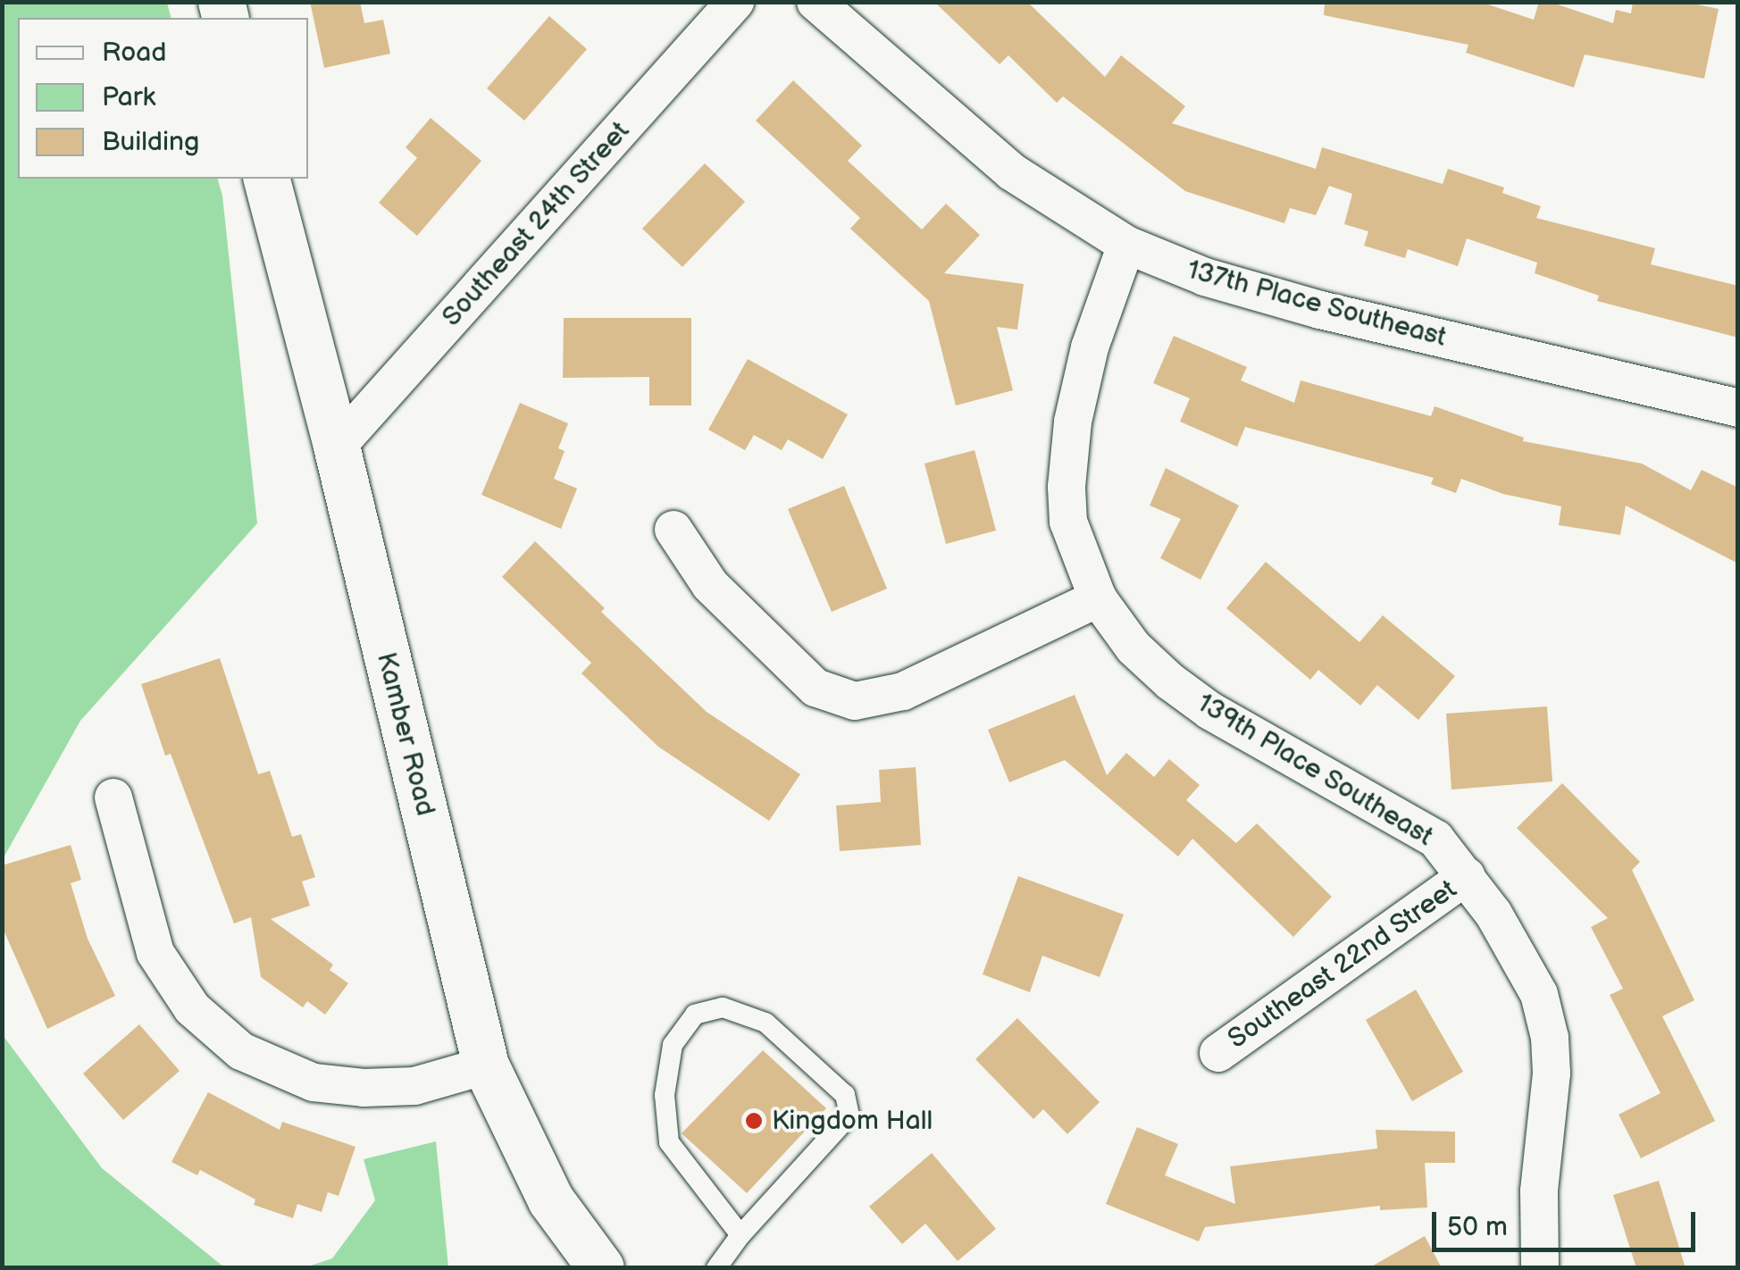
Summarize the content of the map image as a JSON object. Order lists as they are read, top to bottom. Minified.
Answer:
{"streets":{"street":["Southeast 24th Street","137th Place Southeast","Kamber Road","139th Place Southeast","Southeast 22nd Street"]},"crossings":[["Southeast 24th Street","Kamber Road"],["137th Place Southeast","139th Place Southeast"],["139th Place Southeast","Southeast 22nd Street"]],"places":["Kingdom Hall"],"legend":["Road","Park","Building"],"scale_bar":"50 m"}
